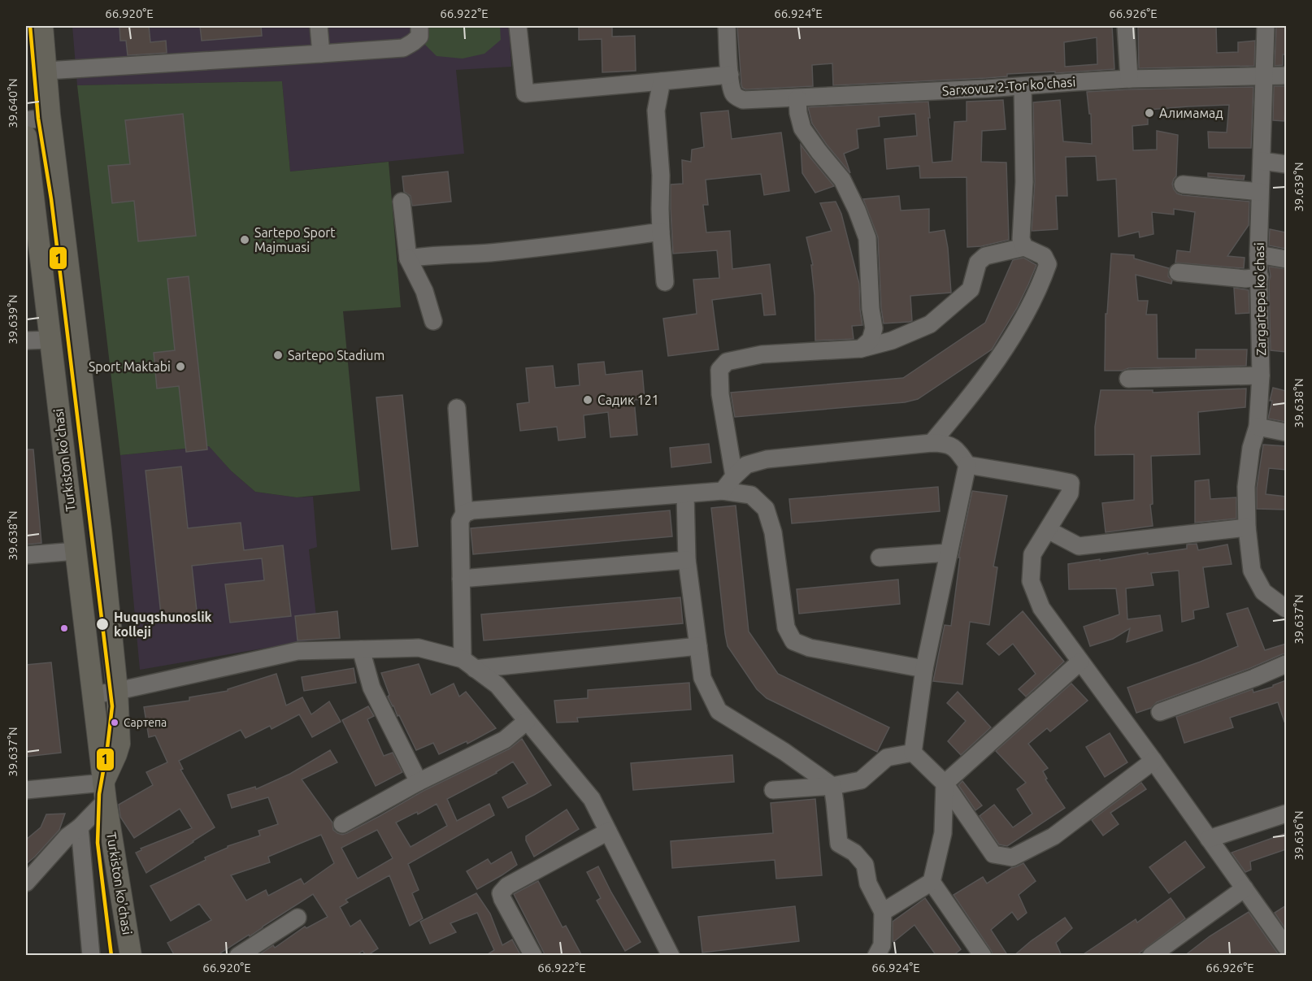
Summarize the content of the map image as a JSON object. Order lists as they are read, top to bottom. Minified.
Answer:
{"streets":{"main road":["Turkiston ko'chasi"],"street":["Sarxovuz 2-Tor ko'chasi","Zargartepa ko'chasi"]},"crossings":[["Sarxovuz 2-Tor ko'chasi","Zargartepa ko'chasi"]],"places":["Алимамад","Sartepo Sport Majmuasi","Sartepo Stadium","Sport Maktabi","Садик 121","Huquqshunoslik kolleji","Сартепа"],"lines":["transit line 1"],"coordinates":["66.920°E","66.922°E","66.924°E","66.926°E","39.640°N","39.639°N","39.638°N","39.637°N","39.636°N"]}
